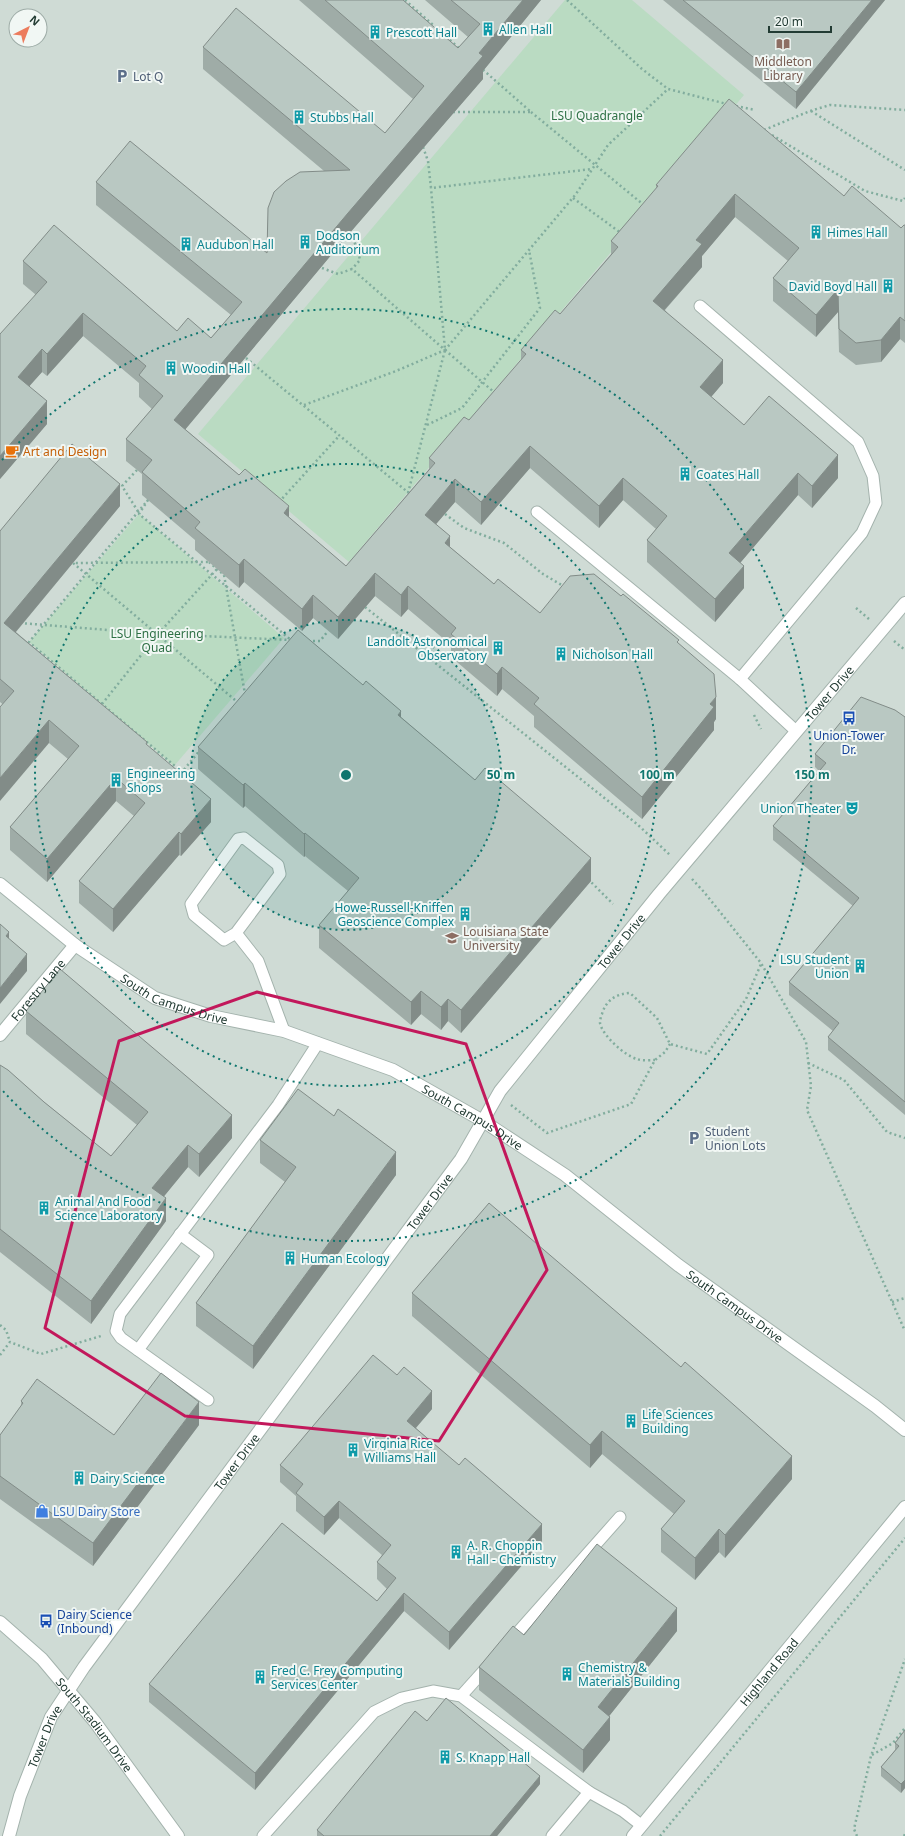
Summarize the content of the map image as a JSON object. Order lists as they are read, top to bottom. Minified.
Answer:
{"streets":{"street":["Tower Drive","Forestry Lane","South Campus Drive","Highland Road","South Stadium Drive"]},"crossings":[["Tower Drive","South Campus Drive"],["Tower Drive","South Stadium Drive"],["Forestry Lane","South Campus Drive"]],"parks":["LSU Quadrangle","LSU Engineering Quad"],"places":{"building":["Allen Hall","Prescott Hall","Stubbs Hall","Himes Hall","Dodson Auditorium","Audubon Hall","David Boyd Hall","Woodin Hall","Coates Hall","Landolt Astronomical Observatory","Nicholson Hall","Engineering Shops","Howe-Russell-Kniffen Geoscience Complex","LSU Student Union","Animal And Food Science Laboratory","Human Ecology","Life Sciences Building","Virginia Rice Williams Hall","Dairy Science","A. R. Choppin Hall - Chemistry","Chemistry & Materials Building","Fred C. Frey Computing Services Center","S. Knapp Hall"],"library":["Middleton Library"],"parking":["Lot Q","Student Union Lots"],"cafe":["Art and Design"],"bus stop":["Union-Tower Dr.","Dairy Science (Inbound)"],"theatre":["Union Theater"],"school or university":["Louisiana State University"],"shop":["LSU Dairy Store"]},"scale_bar":"20 m","north":"top right","rings":["50 m","100 m","150 m"]}
